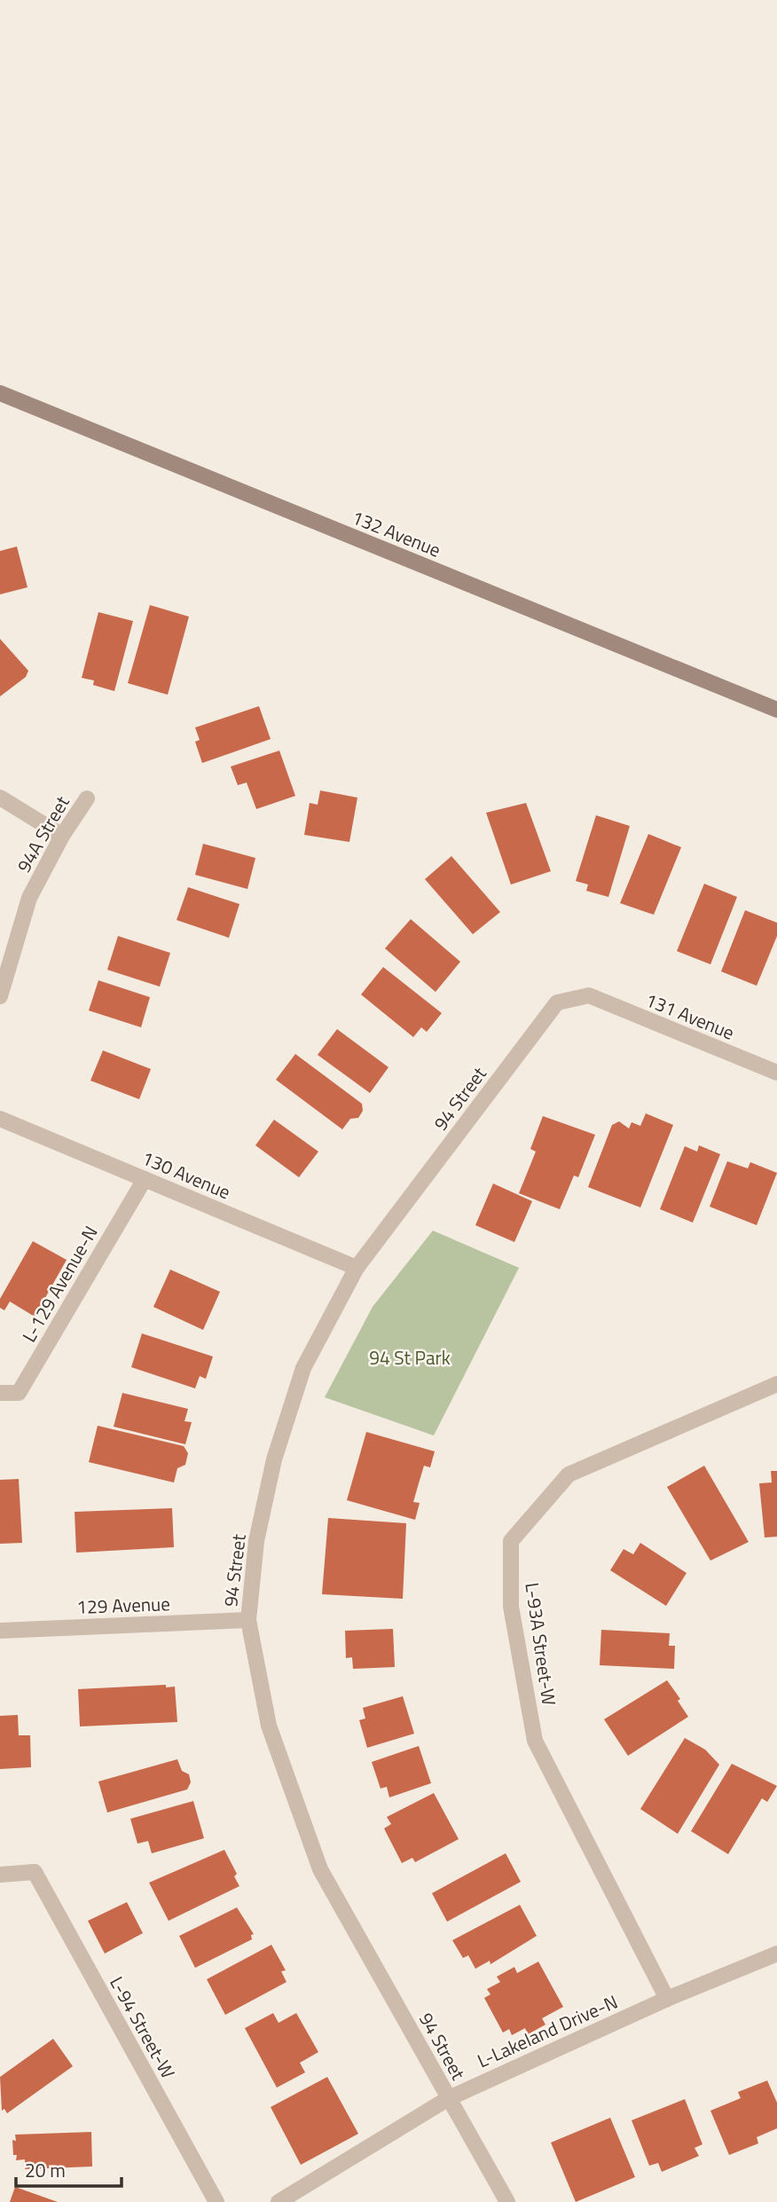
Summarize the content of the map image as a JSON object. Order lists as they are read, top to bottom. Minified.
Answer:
{"streets":{"main road":["132 Avenue"],"street":["94A Street","131 Avenue","94 Street","130 Avenue","L-129 Avenue-N","129 Avenue","L-93A Street-W","L-94 Street-W","L-Lakeland Drive-N"]},"crossings":[["131 Avenue","94 Street"],["94 Street","130 Avenue"],["94 Street","129 Avenue"],["94 Street","L-Lakeland Drive-N"],["130 Avenue","L-129 Avenue-N"],["L-93A Street-W","L-Lakeland Drive-N"]],"parks":["94 St Park"],"scale_bar":"20 m"}
